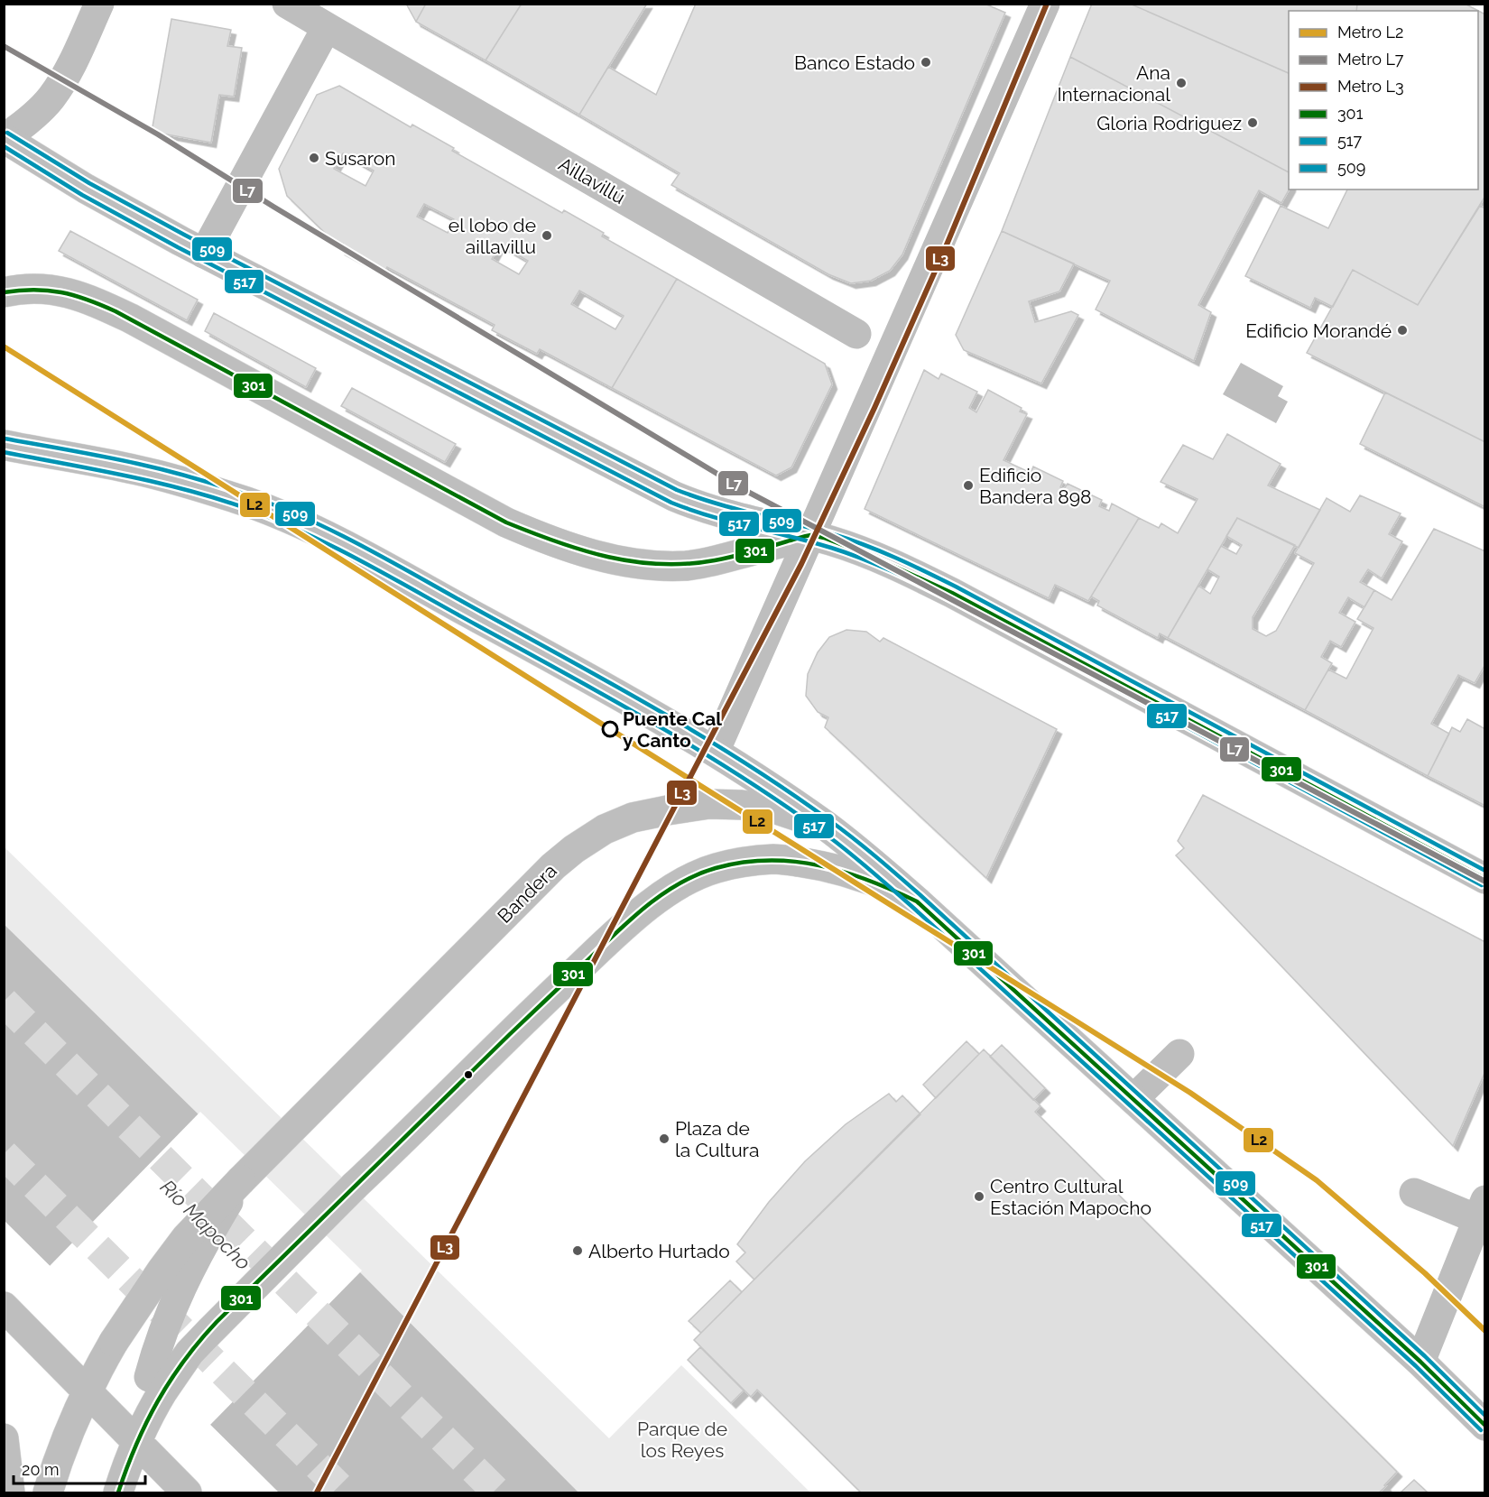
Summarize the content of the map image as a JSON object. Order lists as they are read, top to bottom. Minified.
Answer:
{"streets":{"main road":["Aillavillú","Bandera"]},"water":["Río Mapocho"],"parks":["Parque de los Reyes"],"places":["Banco Estado","Ana Internacional","Gloria Rodriguez","Susaron","el lobo de aillavillu","Edificio Morandé","Edificio Bandera 898","Puente Cal y Canto","Plaza de la Cultura","Centro Cultural Estación Mapocho","Alberto Hurtado"],"lines":["metro line L3","metro line L7","transit line 509","transit line 517","transit line 301","metro line L2"],"legend":["Metro L2","Metro L7","Metro L3","301","517","509"],"scale_bar":"20 m"}
